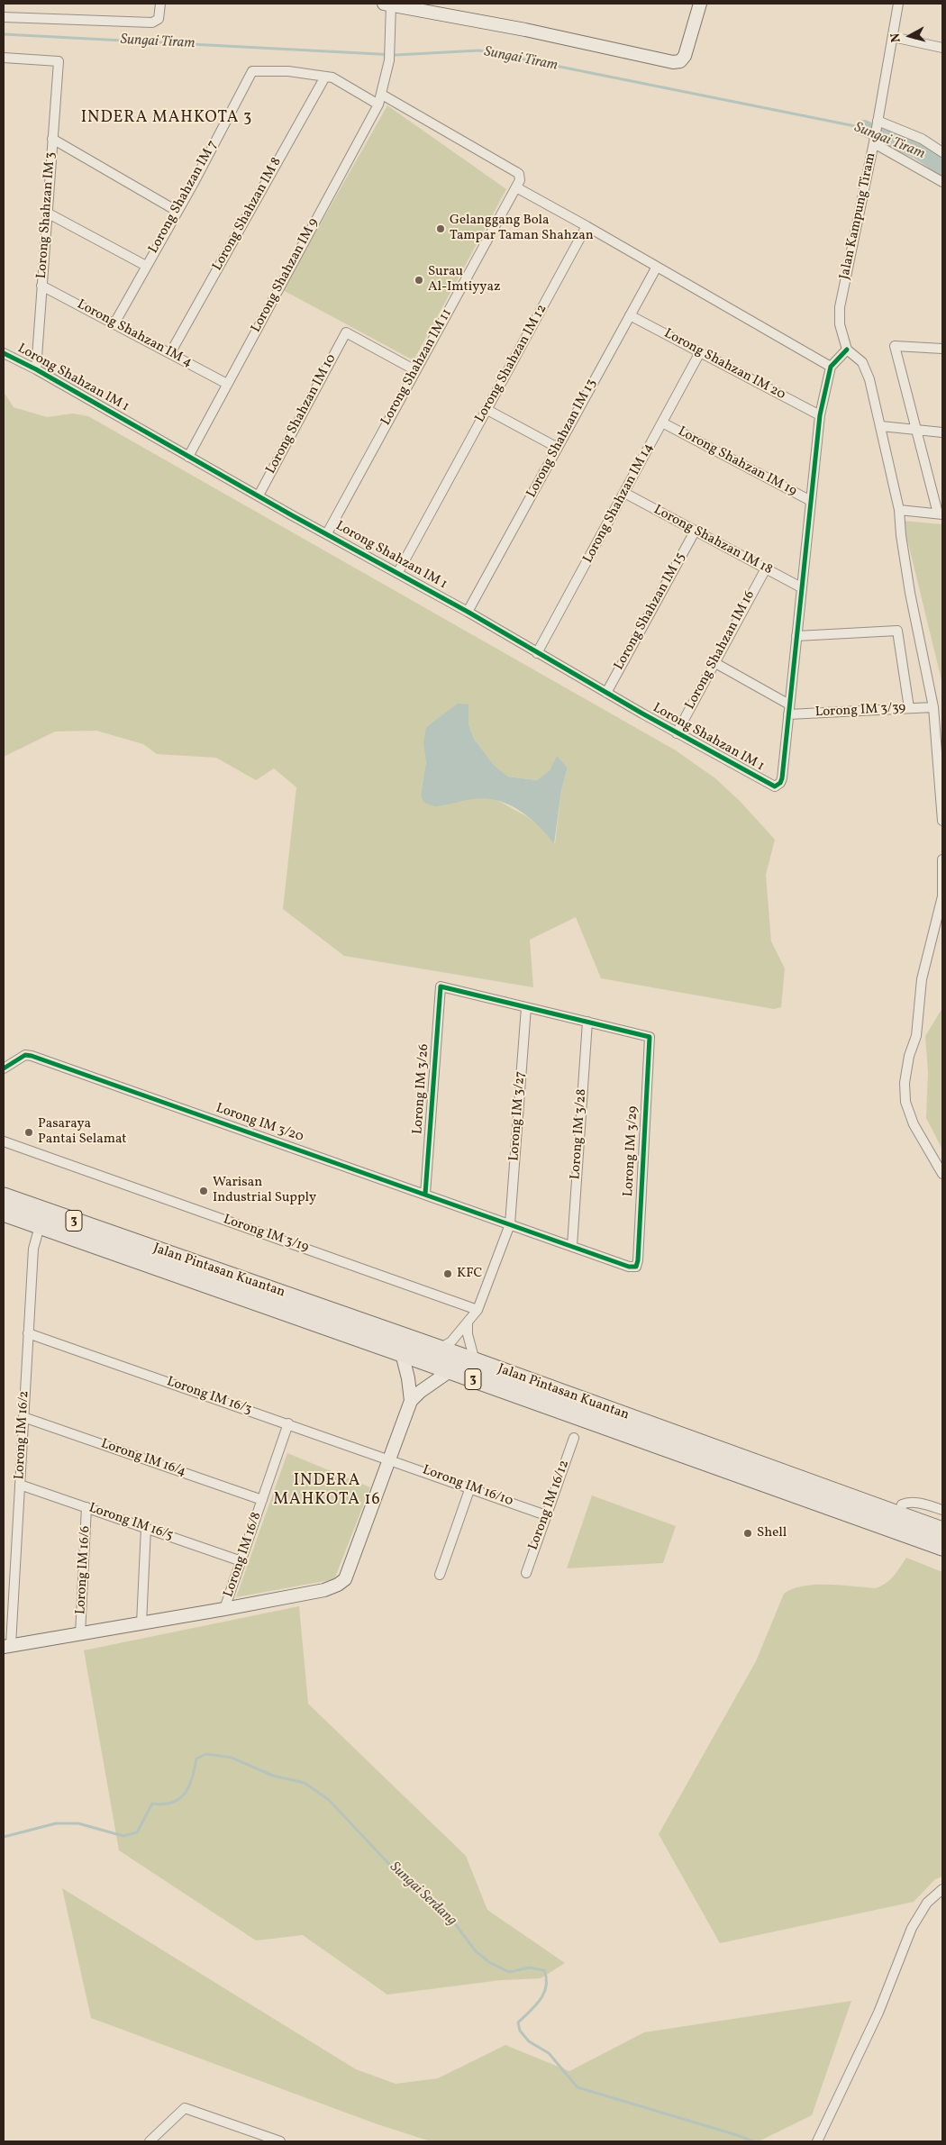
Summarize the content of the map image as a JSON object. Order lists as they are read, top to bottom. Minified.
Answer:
{"streets":{"highway":["3","Jalan Pintasan Kuantan"],"street":["Lorong Shahzan IM 7","Lorong Shahzan IM 8","Lorong Shahzan IM 3","Jalan Kampung Tiram","Lorong Shahzan IM 9","Lorong Shahzan IM 4","Lorong Shahzan IM 12","Lorong Shahzan IM 20","Lorong Shahzan IM 11","Lorong Shahzan IM 1","Lorong Shahzan IM 10","Lorong Shahzan IM 13","Lorong Shahzan IM 19","Lorong Shahzan IM 14","Lorong Shahzan IM 18","Lorong Shahzan IM 15","Lorong Shahzan IM 16","Lorong IM 3/39","Lorong IM 3/26","Lorong IM 3/27","Lorong IM 3/20","Lorong IM 3/28","Lorong IM 3/29","Lorong IM 3/19","Lorong IM 16/3","Lorong IM 16/2","Lorong IM 16/4","Lorong IM 16/10","Lorong IM 16/12","Lorong IM 16/5","Lorong IM 16/8","Lorong IM 16/6"]},"crossings":[["Lorong Shahzan IM 7","Lorong Shahzan IM 8"],["Lorong Shahzan IM 7","Lorong Shahzan IM 4"],["Lorong Shahzan IM 8","Lorong Shahzan IM 4"],["Lorong Shahzan IM 3","Lorong Shahzan IM 4"],["Lorong Shahzan IM 3","Lorong Shahzan IM 1"],["Lorong Shahzan IM 9","Lorong Shahzan IM 4"],["Lorong Shahzan IM 9","Lorong Shahzan IM 1"],["Lorong Shahzan IM 12","Lorong Shahzan IM 1"],["Lorong Shahzan IM 20","Lorong Shahzan IM 13"],["Lorong Shahzan IM 20","Lorong Shahzan IM 14"],["Lorong Shahzan IM 11","Lorong Shahzan IM 1"],["Lorong Shahzan IM 11","Lorong Shahzan IM 10"],["Lorong Shahzan IM 1","Lorong Shahzan IM 10"],["Lorong Shahzan IM 1","Lorong Shahzan IM 13"],["Lorong Shahzan IM 1","Lorong Shahzan IM 14"],["Lorong Shahzan IM 1","Lorong Shahzan IM 15"],["Lorong Shahzan IM 1","Lorong Shahzan IM 16"],["Lorong Shahzan IM 1","Lorong IM 3/39"],["Lorong Shahzan IM 19","Lorong Shahzan IM 14"],["Lorong Shahzan IM 14","Lorong Shahzan IM 18"],["Lorong Shahzan IM 18","Lorong Shahzan IM 15"],["Lorong Shahzan IM 18","Lorong Shahzan IM 16"],["Lorong IM 3/26","Lorong IM 3/27"],["Lorong IM 3/26","Lorong IM 3/20"],["Lorong IM 3/27","Lorong IM 3/20"],["Lorong IM 3/27","Lorong IM 3/19"],["Lorong IM 3/27","Jalan Pintasan Kuantan"],["Lorong IM 3/20","Lorong IM 3/28"],["Lorong IM 3/20","Lorong IM 3/29"],["Lorong IM 3/28","Lorong IM 3/29"],["Jalan Pintasan Kuantan","Lorong IM 16/2"],["Lorong IM 16/3","Lorong IM 16/2"],["Lorong IM 16/3","Lorong IM 16/10"],["Lorong IM 16/3","Lorong IM 16/8"],["Lorong IM 16/2","Lorong IM 16/4"],["Lorong IM 16/2","Lorong IM 16/5"],["Lorong IM 16/4","Lorong IM 16/8"],["Lorong IM 16/10","Lorong IM 16/12"],["Lorong IM 16/5","Lorong IM 16/8"],["Lorong IM 16/5","Lorong IM 16/6"]],"districts":["INDERA MAHKOTA 3","INDERA MAHKOTA 16"],"water":["Sungai Tiram","Sungai Serdang"],"places":["Gelanggang Bola Tampar Taman Shahzan","Surau Al-Imtiyyaz","Pasaraya Pantai Selamat","Warisan Industrial Supply","KFC","Shell"],"north":"left"}
